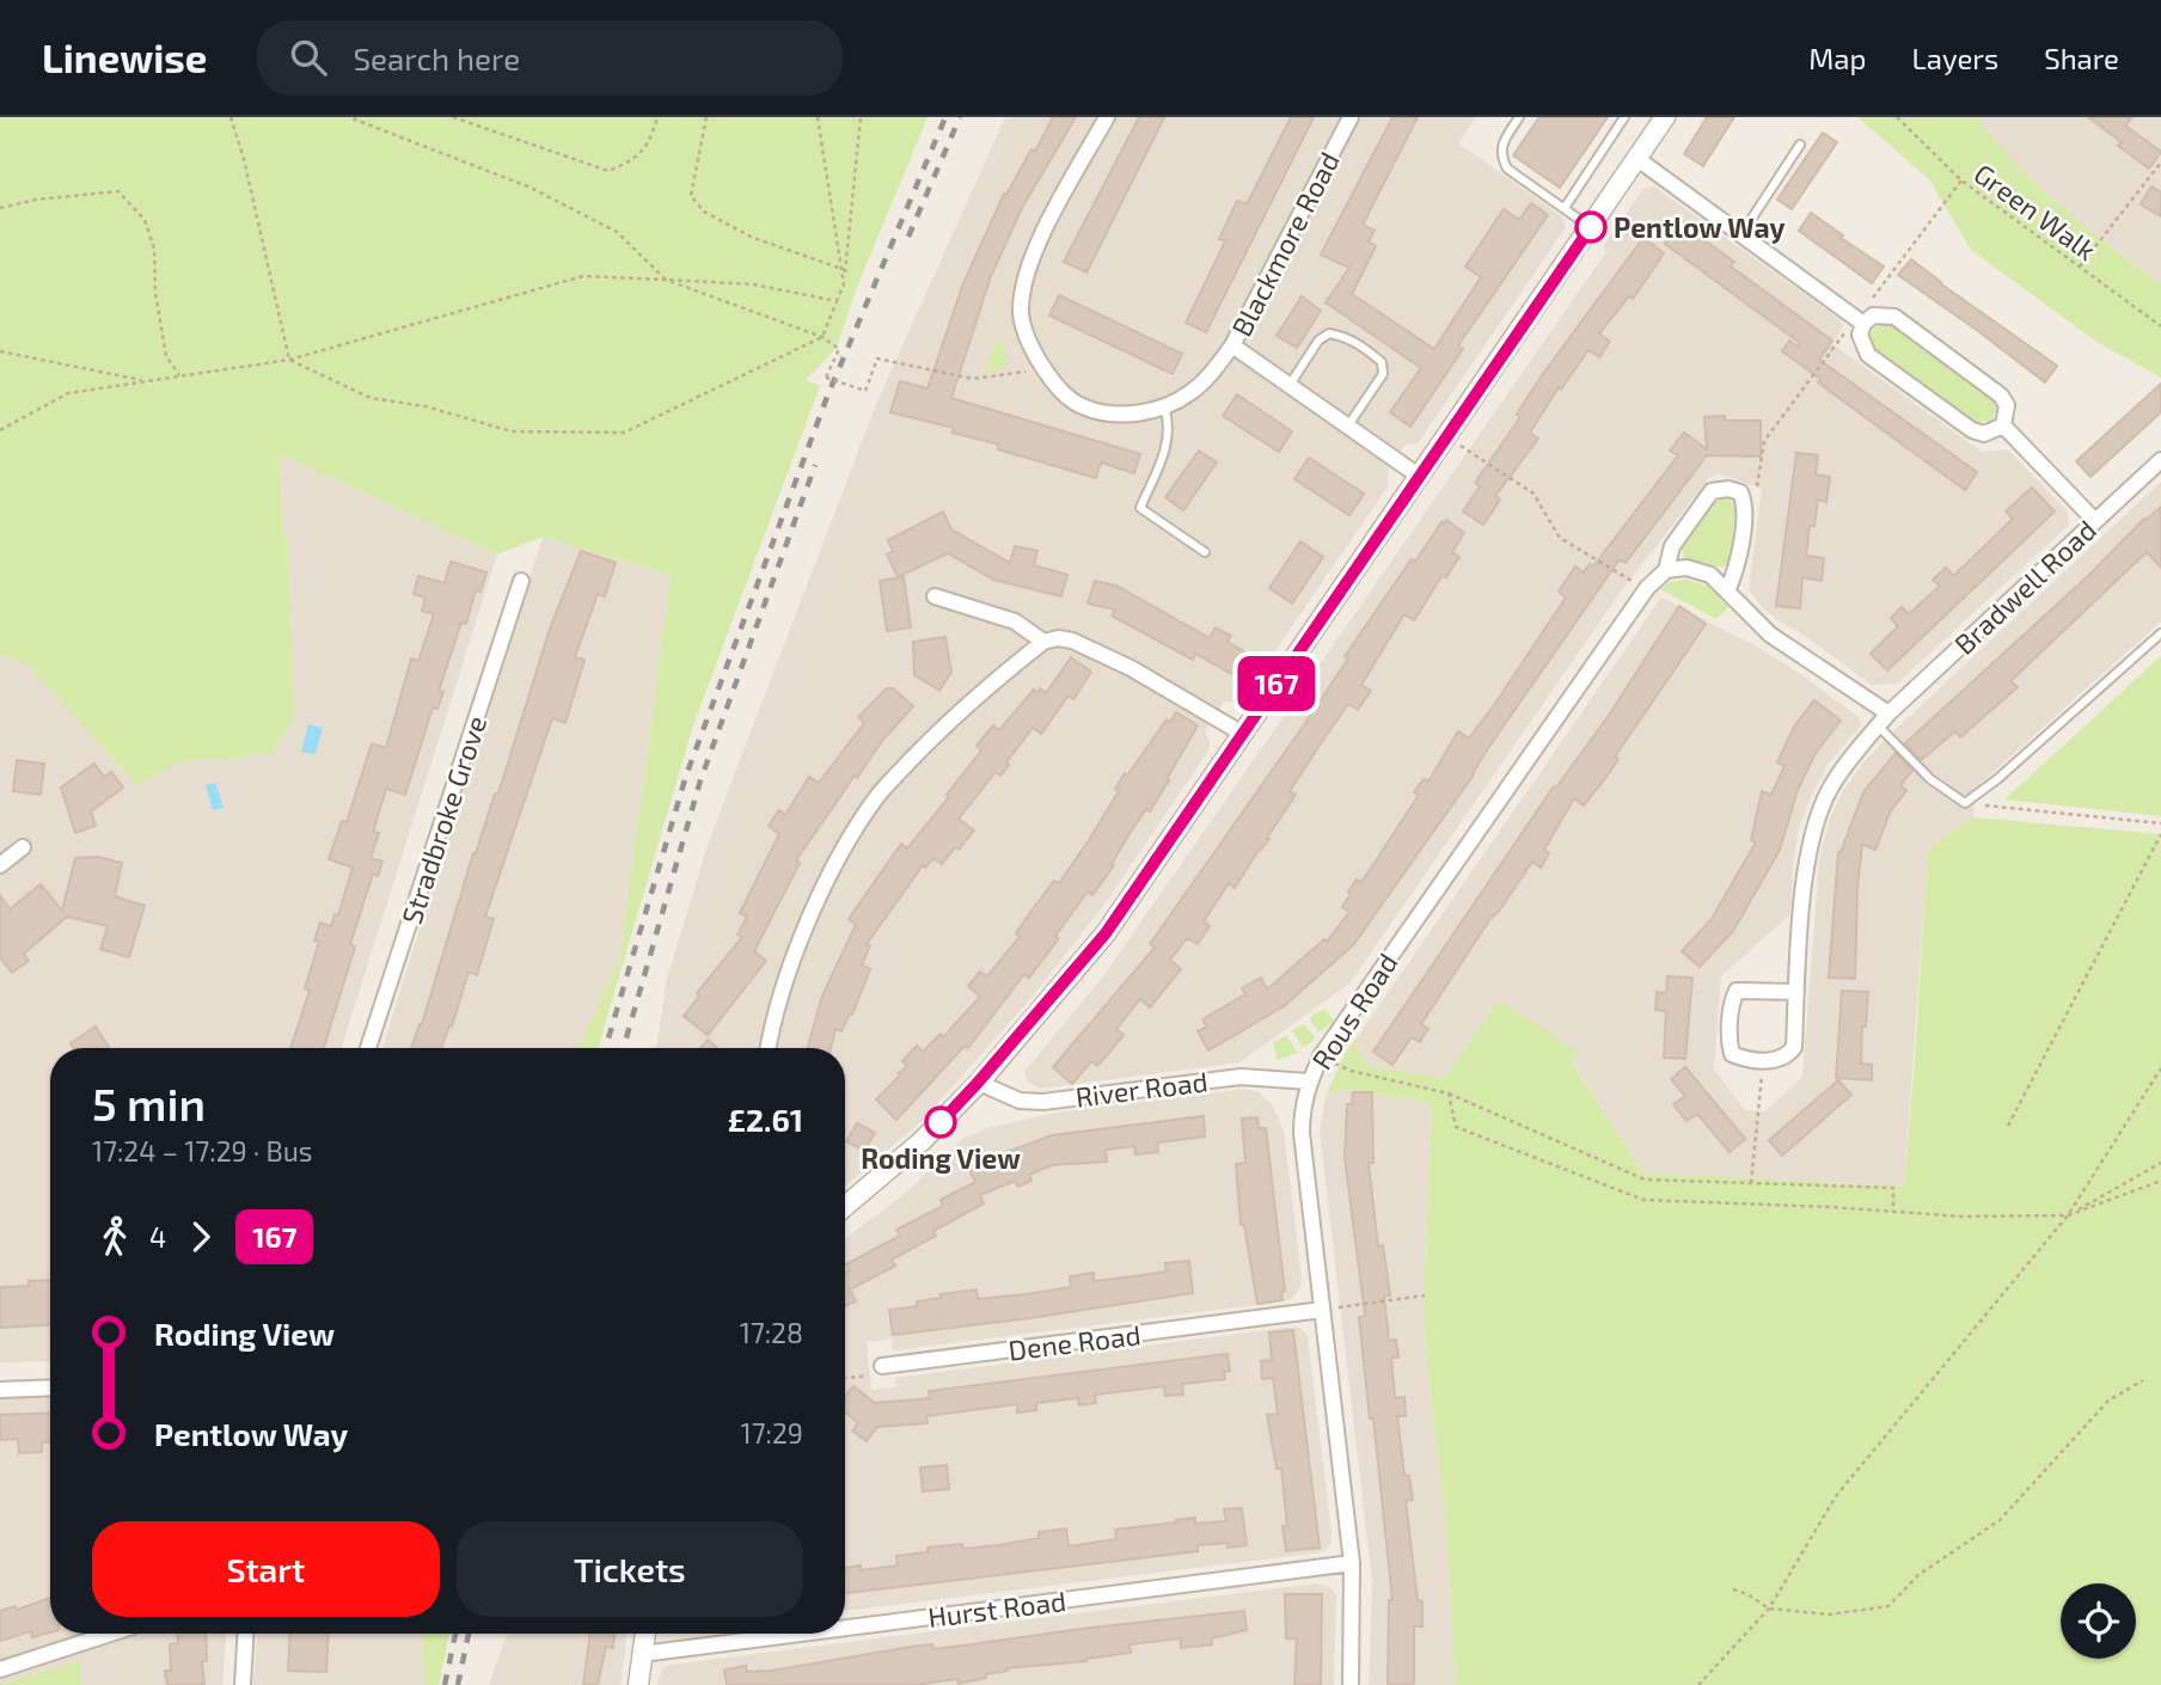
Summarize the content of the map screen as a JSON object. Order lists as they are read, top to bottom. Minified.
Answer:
{"streets":{"street":["Blackmore Road","Bradwell Road","Stradbroke Grove","Rous Road","River Road","Dene Road","Hurst Road"],"path":["Green Walk"]},"crossings":[["Rous Road","River Road"],["Rous Road","Dene Road"],["Rous Road","Hurst Road"]],"places":["Pentlow Way","Roding View"],"lines":["bus line 167"],"page":{"header":"Linewise","search":"Search here","nav":["Map","Layers","Share"],"on_map":"167","heading":["5 min","17:24 – 17:29 · Bus","£2.61"],"legs":["4","167"],"list":[{"name":"Roding View","value":"17:28"},{"name":"Pentlow Way","value":"17:29"}],"buttons":["Start","Tickets"]}}
